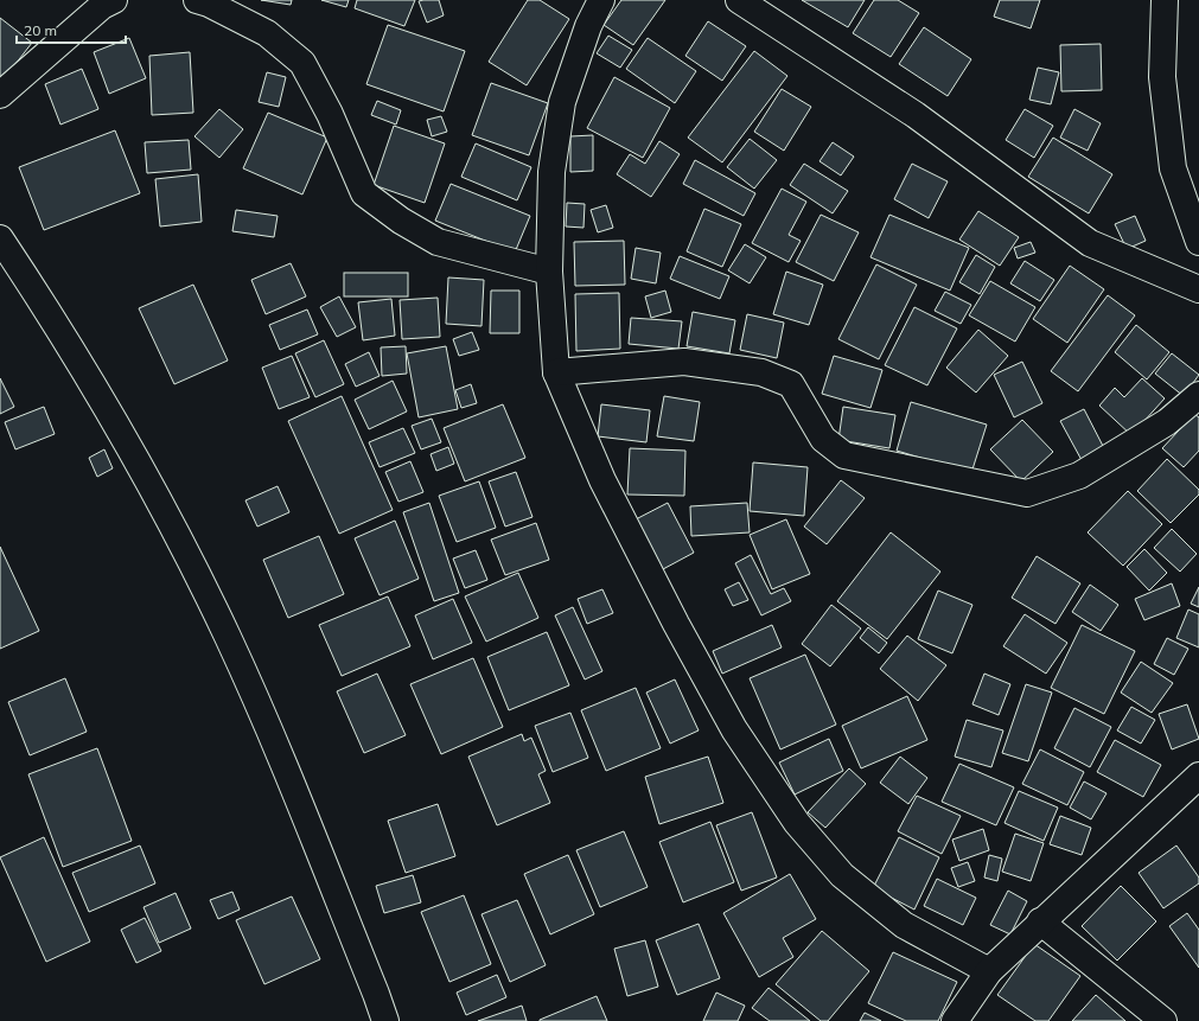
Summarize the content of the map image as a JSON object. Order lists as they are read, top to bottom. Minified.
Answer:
{"scale_bar":"20 m"}
